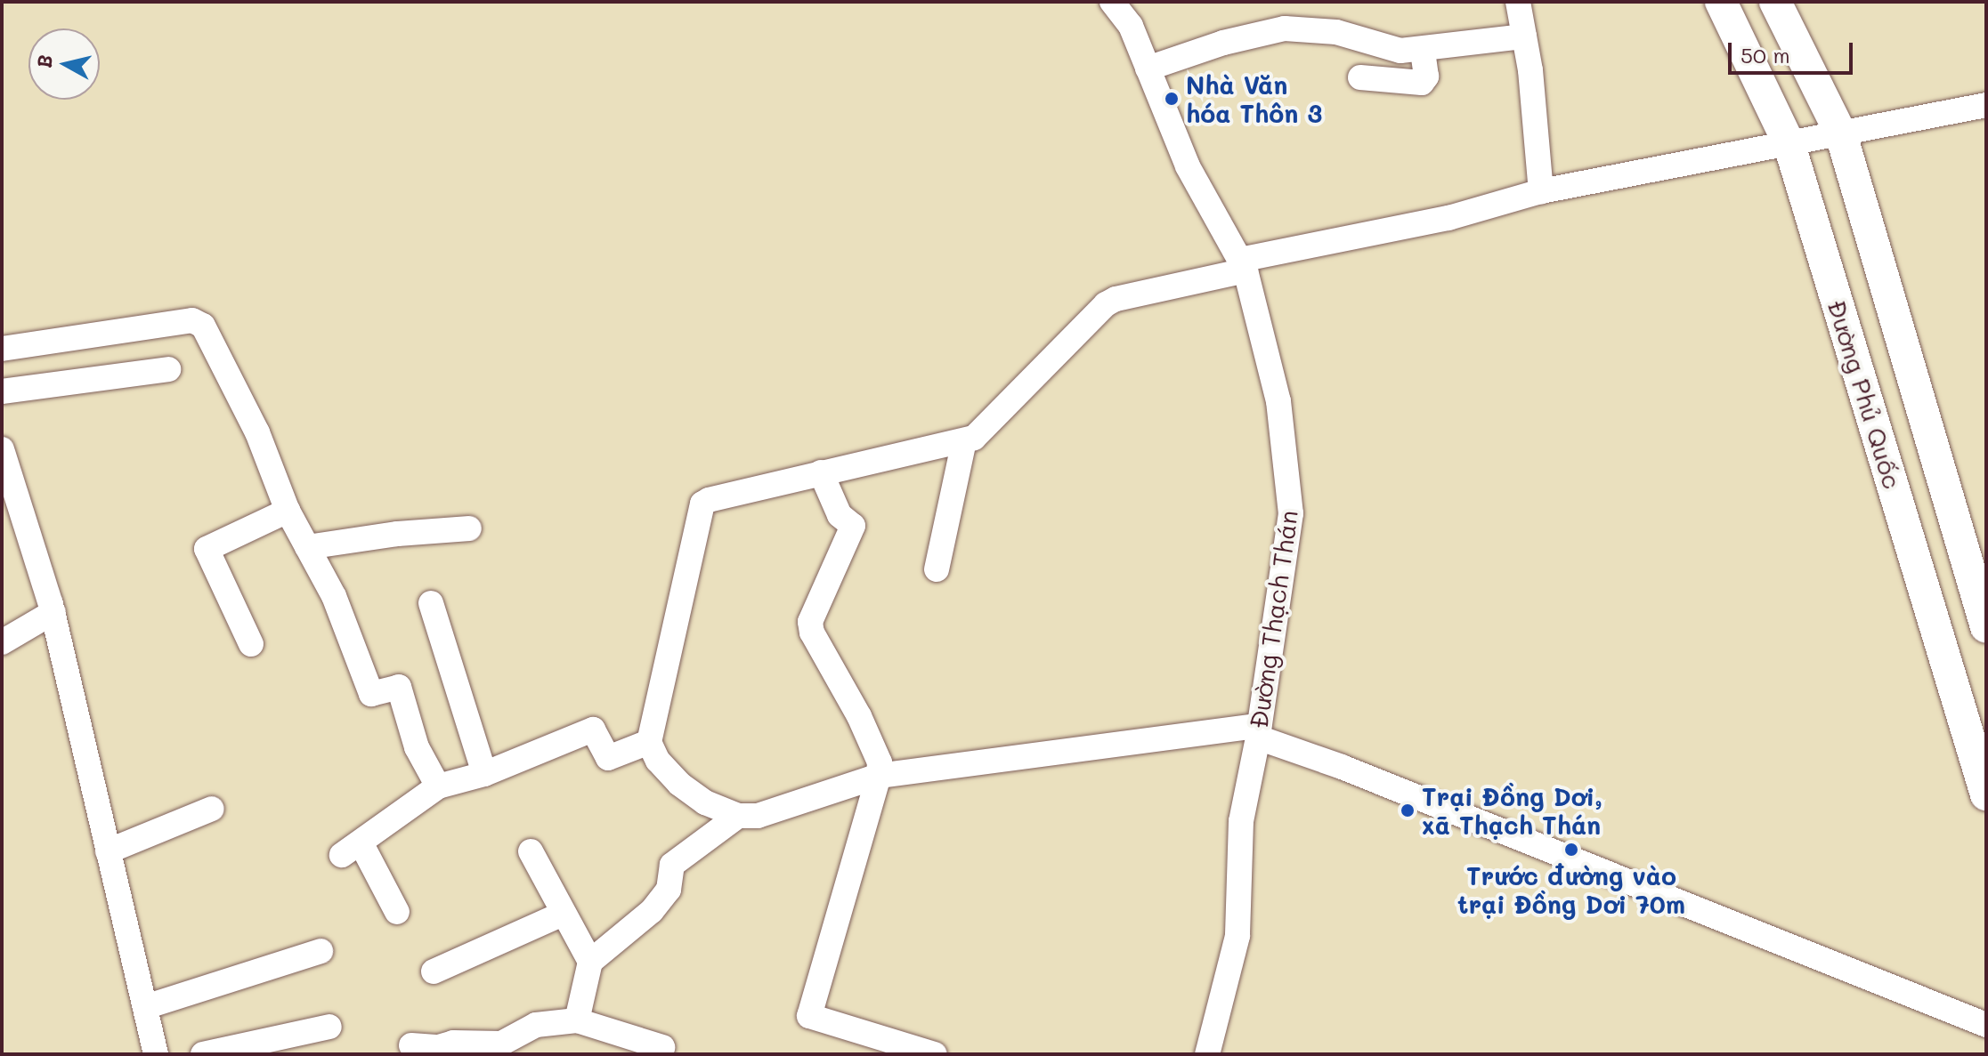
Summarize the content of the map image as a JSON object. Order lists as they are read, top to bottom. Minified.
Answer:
{"streets":{"main road":["Đường Phủ Quốc"],"street":["Đường Thạch Thán"]},"places":["Nhà Văn hóa Thôn 3","Trại Đồng Dơi, xã Thạch Thán","Trước đường vào trại Đồng Dơi 70m"],"scale_bar":"50 m","north":"left"}
